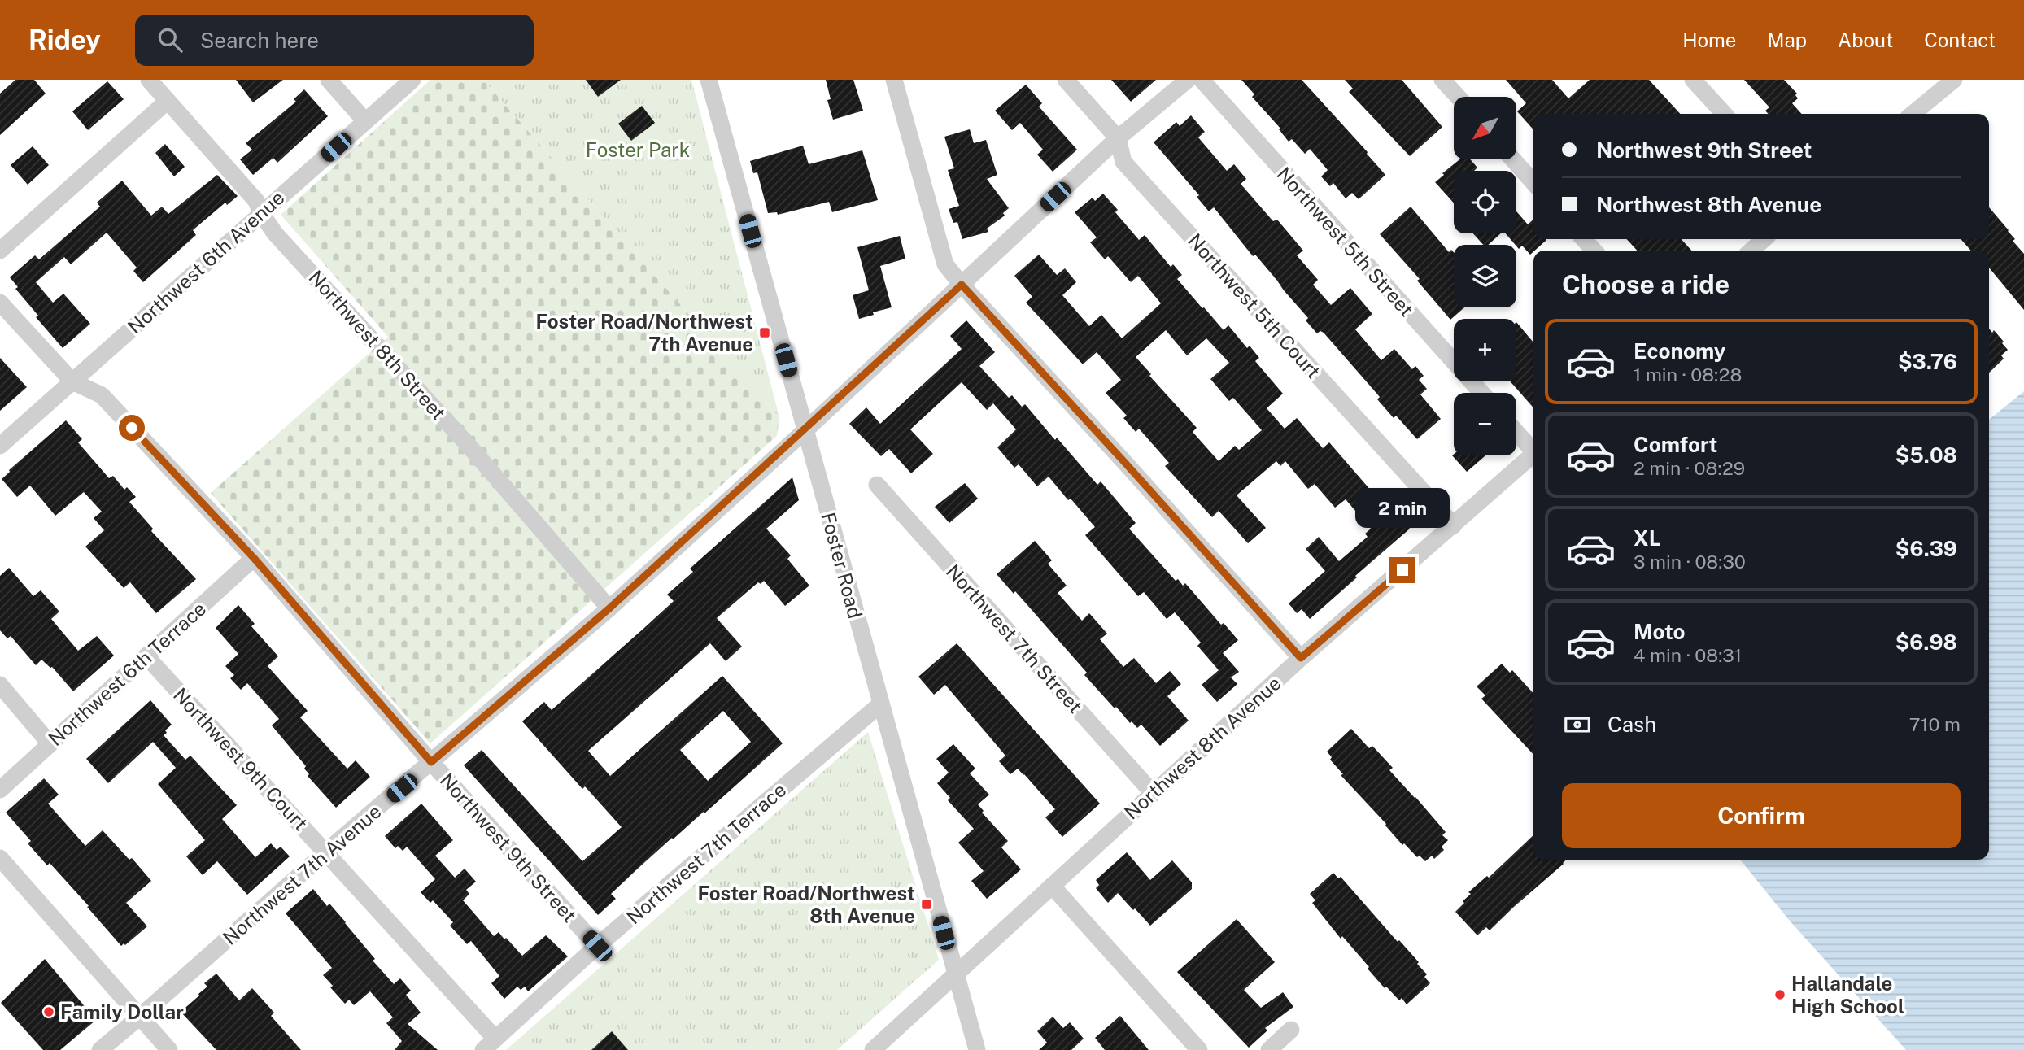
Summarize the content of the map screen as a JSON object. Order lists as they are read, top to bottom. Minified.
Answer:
{"streets":{"street":["Northwest 5th Street","Northwest 6th Avenue","Northwest 5th Court","Northwest 8th Street","Foster Road","Northwest 7th Street","Northwest 6th Terrace","Northwest 8th Avenue","Northwest 9th Court","Northwest 9th Street","Northwest 7th Terrace","Northwest 7th Avenue"]},"crossings":[["Northwest 6th Avenue","Northwest 8th Street"],["Northwest 6th Avenue","Northwest 9th Street"],["Northwest 5th Court","Northwest 8th Avenue"],["Northwest 5th Court","Northwest 7th Avenue"],["Northwest 8th Street","Northwest 7th Avenue"],["Foster Road","Northwest 8th Avenue"],["Foster Road","Northwest 7th Terrace"],["Foster Road","Northwest 7th Avenue"],["Northwest 7th Street","Northwest 8th Avenue"],["Northwest 6th Terrace","Northwest 9th Court"],["Northwest 6th Terrace","Northwest 9th Street"],["Northwest 9th Court","Northwest 7th Terrace"],["Northwest 9th Court","Northwest 7th Avenue"],["Northwest 9th Street","Northwest 7th Terrace"],["Northwest 9th Street","Northwest 7th Avenue"]],"parks":["Foster Park"],"places":{"transit":["Foster Road/Northwest 7th Avenue","Foster Road/Northwest 8th Avenue"],"other":["Hallandale High School","Family Dollar"]},"north":"bottom left","page":{"header":"Ridey","search":"Search here","nav":["Home","Map","About","Contact"],"map_buttons":["+","−"],"banner":["Northwest 9th Street","Northwest 8th Avenue"],"heading":"Choose a ride","list":[{"name":"Economy","note":"1 min · 08:28","value":"$3.76"},{"name":"Comfort","note":"2 min · 08:29","value":"$5.08"},{"name":"XL","note":"3 min · 08:30","value":"$6.39"},{"name":"Moto","note":"4 min · 08:31","value":"$6.98"}],"bubble":"2 min","pay":["Cash","710 m"],"buttons":"Confirm"}}
